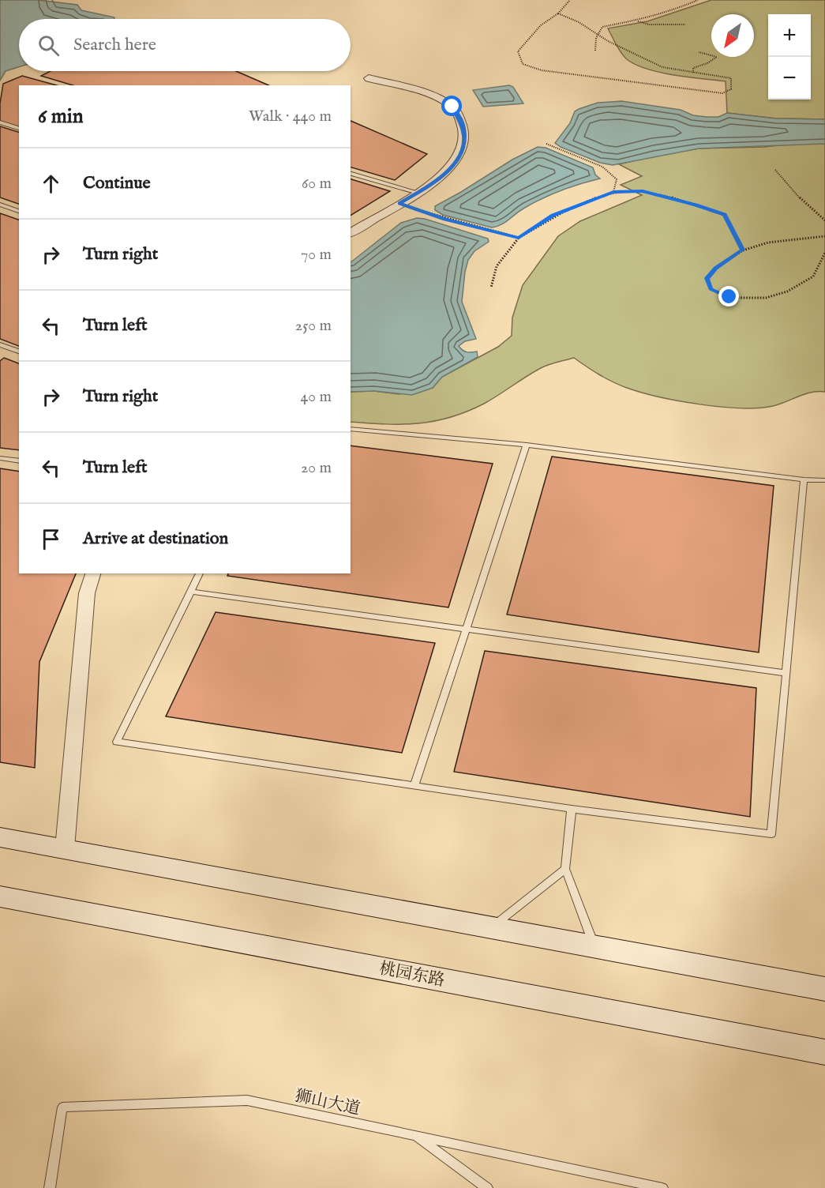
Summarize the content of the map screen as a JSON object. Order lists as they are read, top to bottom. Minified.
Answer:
{"streets":{"main road":["桃园东路"],"lane":["狮山大道"]},"north":"bottom left","page":{"map_buttons":["+","−"],"search":"Search here","heading":["6 min","Walk · 440 m"],"list":[["Continue","60 m"],["Turn right","70 m"],["Turn left","250 m"],["Turn right","40 m"],["Turn left","20 m"],"Arrive at destination"]}}
